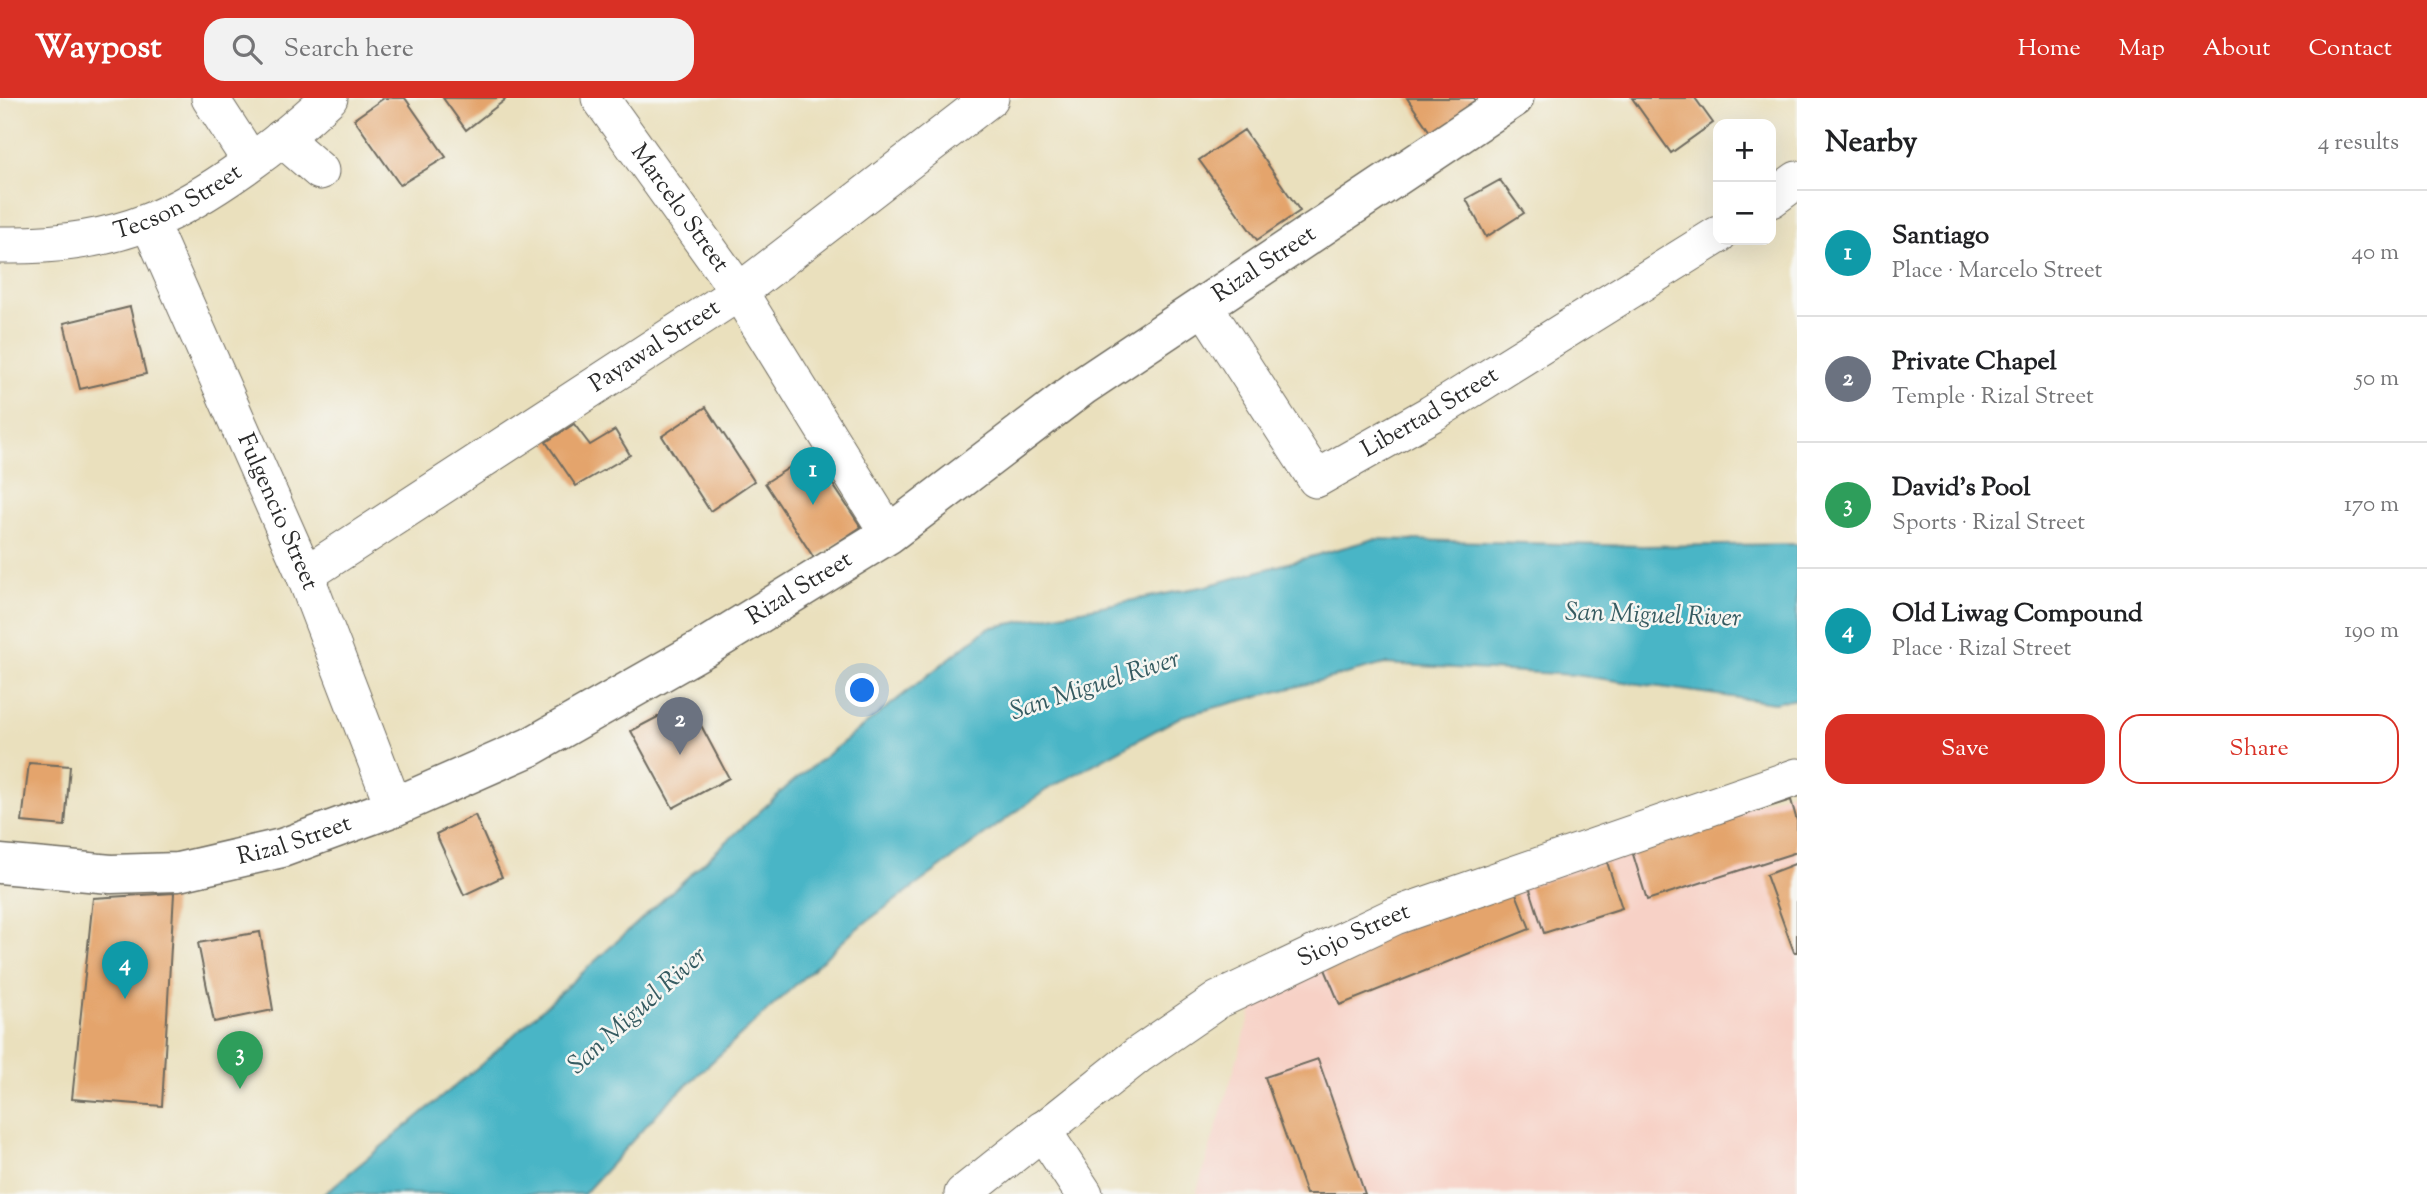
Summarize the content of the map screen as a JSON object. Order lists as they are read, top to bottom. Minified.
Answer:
{"streets":{"main road":["Rizal Street"],"street":["Tecson Street","Marcelo Street","Payawal Street","Libertad Street","Fulgencio Street","Siojo Street"]},"crossings":[["Tecson Street","Fulgencio Street"],["Marcelo Street","Rizal Street"],["Marcelo Street","Payawal Street"],["Rizal Street","Libertad Street"],["Rizal Street","Fulgencio Street"],["Payawal Street","Fulgencio Street"]],"water":["San Miguel River"],"page":{"header":"Waypost","search":"Search here","nav":["Home","Map","About","Contact"],"heading":["Nearby","4 results"],"map_buttons":["+","−"],"list":[{"mark":"1","name":"Santiago","note":"Place · Marcelo Street","value":"40 m"},{"mark":"2","name":"Private Chapel","note":"Temple · Rizal Street","value":"50 m"},{"mark":"3","name":"David's Pool","note":"Sports · Rizal Street","value":"170 m"},{"mark":"4","name":"Old Liwag Compound","note":"Place · Rizal Street","value":"190 m"}],"pins":["1","2","4","3"],"buttons":["Save","Share"]}}
